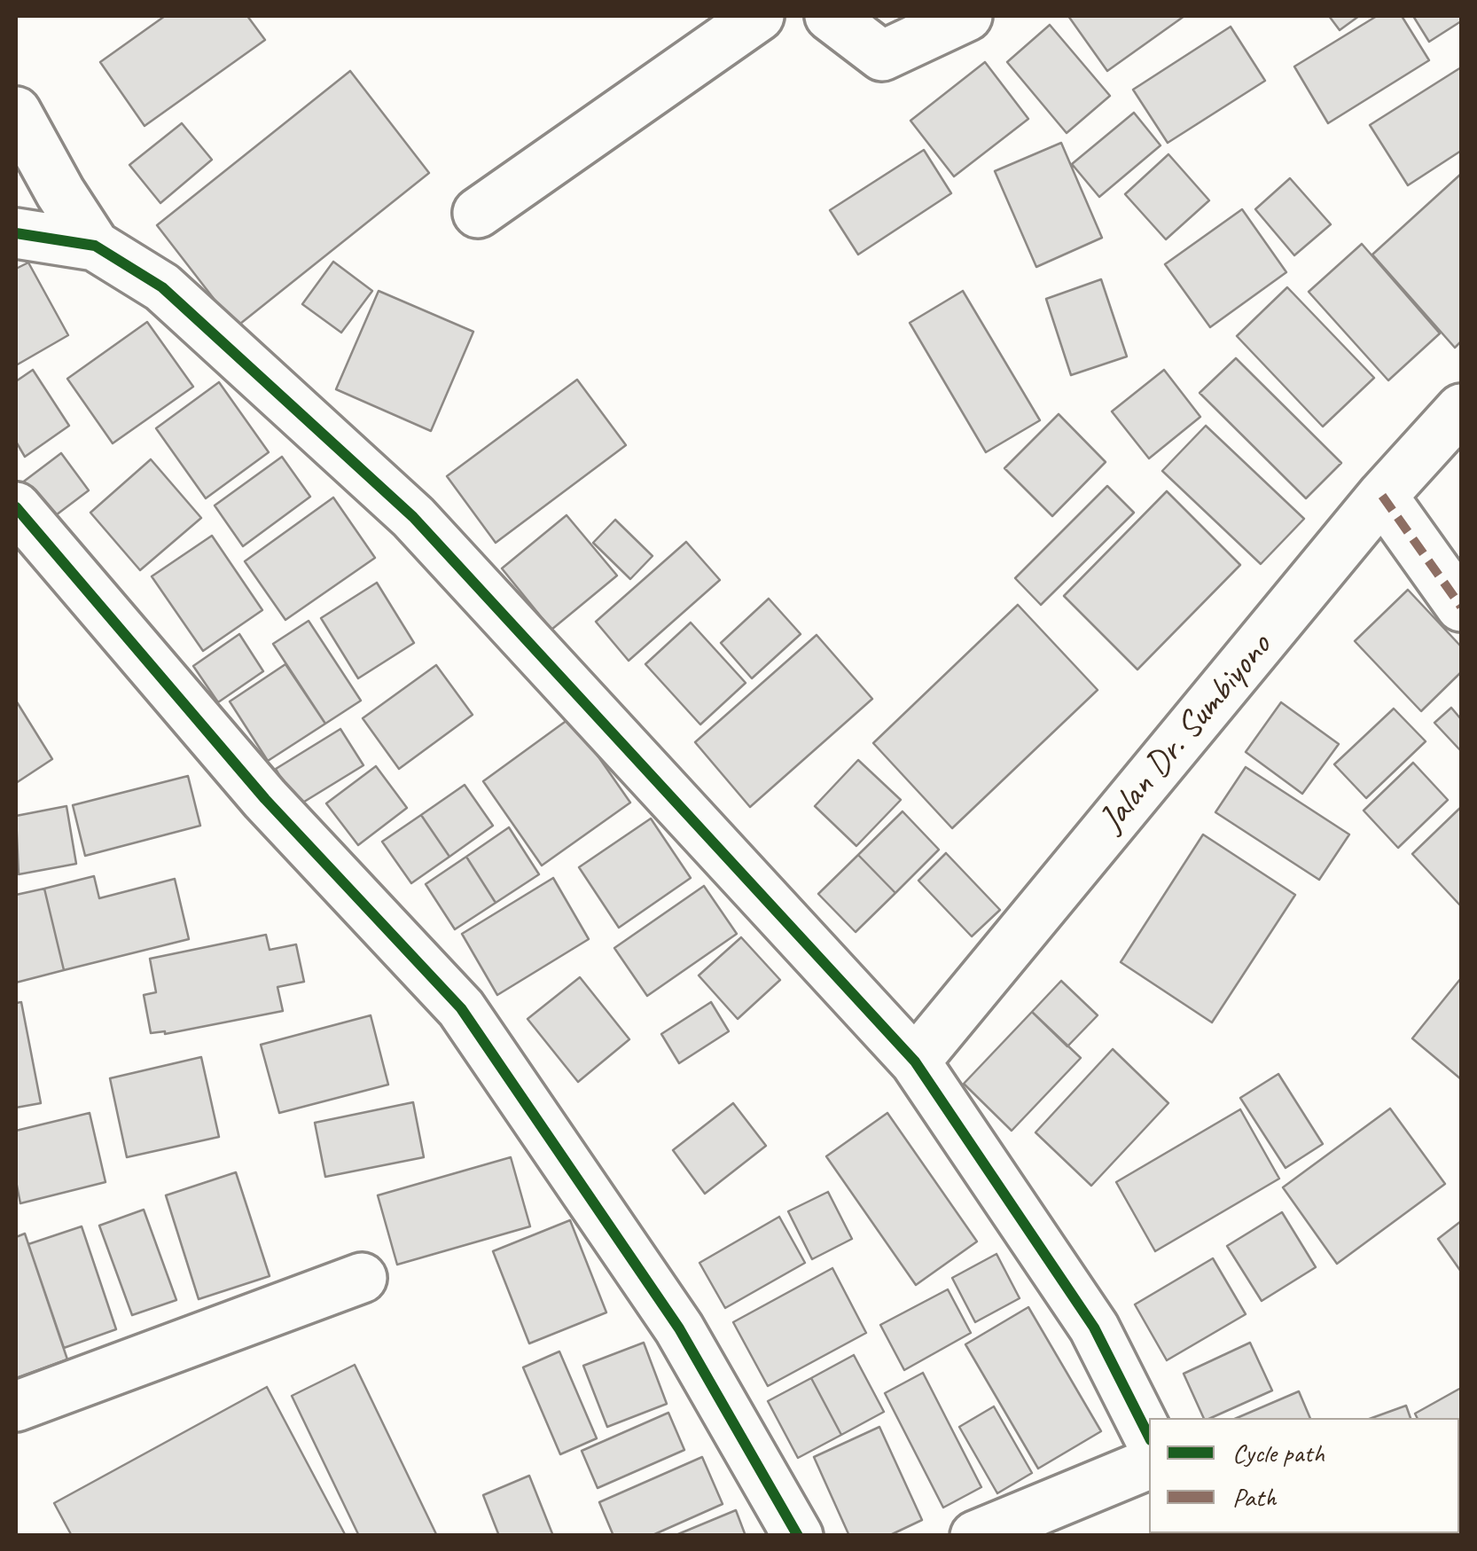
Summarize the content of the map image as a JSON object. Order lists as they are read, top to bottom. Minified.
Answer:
{"streets":{"street":["Jalan Dr. Sumbiyono"]},"legend":["Cycle path","Path"]}
